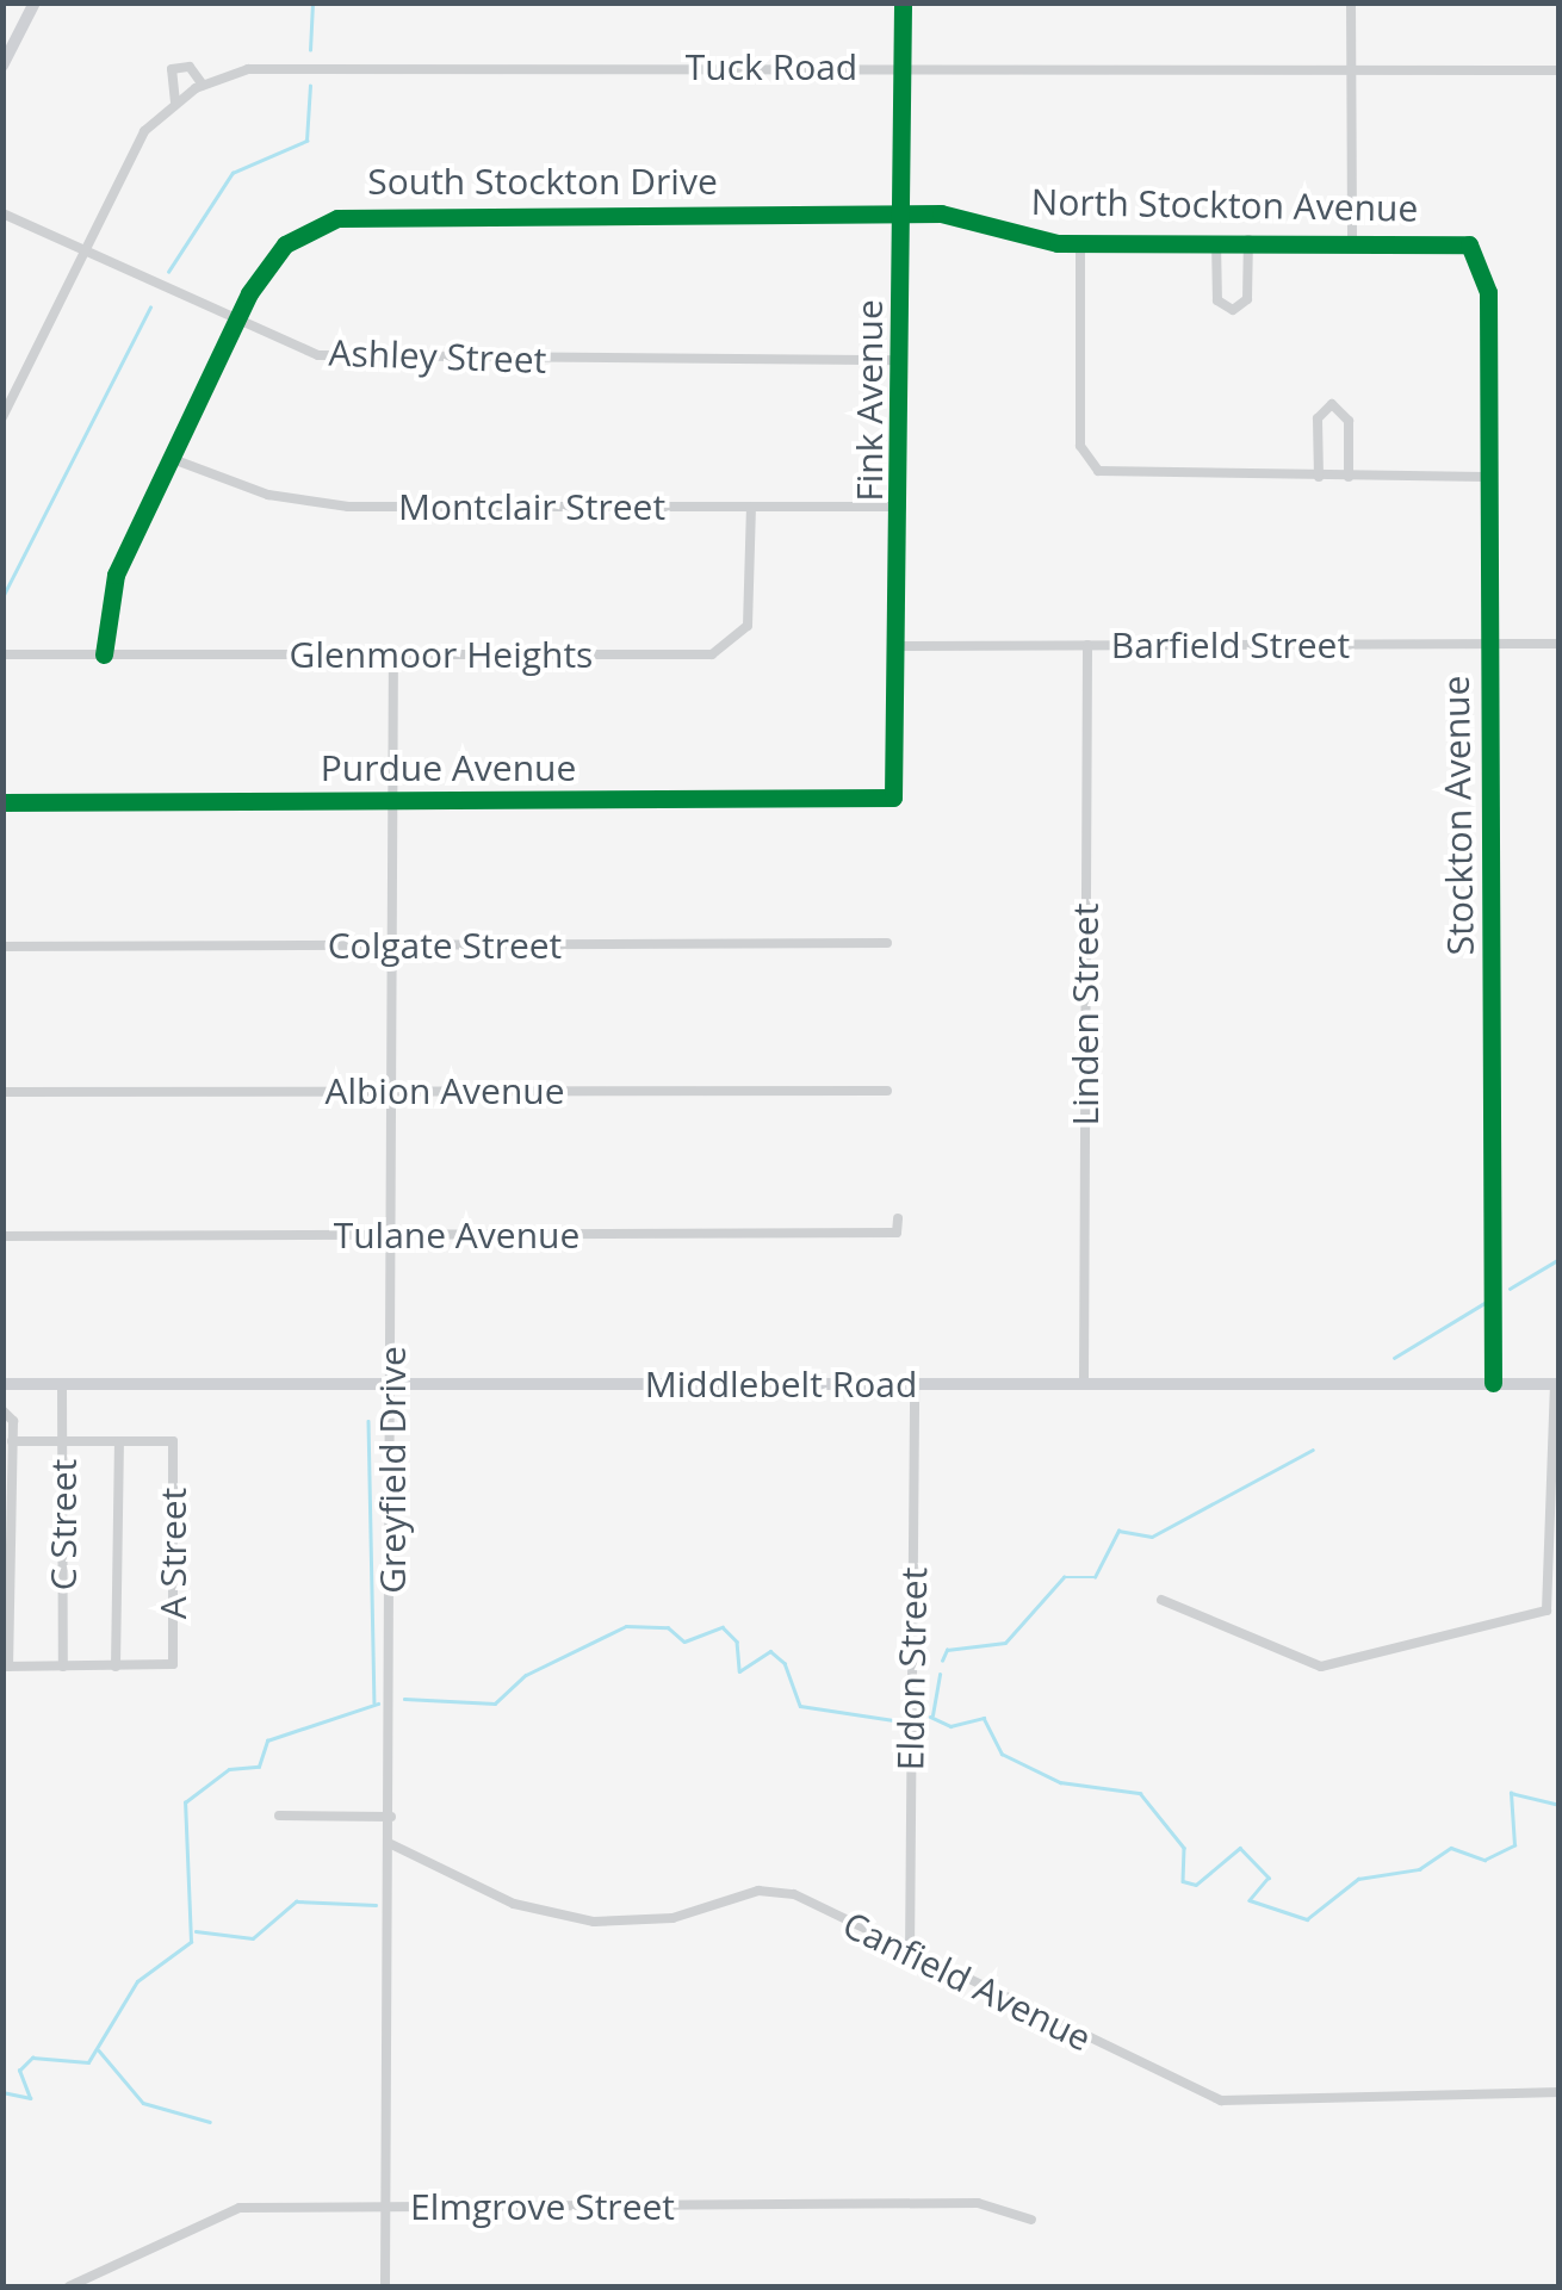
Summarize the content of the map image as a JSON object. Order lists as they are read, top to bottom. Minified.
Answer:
{"streets":{"street":["Tuck Road","South Stockton Drive","North Stockton Avenue","Ashley Street","Fink Avenue","Montclair Street","Barfield Street","Glenmoor Heights","Purdue Avenue","Stockton Avenue","Colgate Street","Linden Street","Albion Avenue","Tulane Avenue","Middlebelt Road","Greyfield Drive","C Street","A Street","Eldon Street","Canfield Avenue","Elmgrove Street"]},"crossings":[["Tuck Road","Ashley Street"],["Tuck Road","Fink Avenue"],["South Stockton Drive","North Stockton Avenue"],["South Stockton Drive","Ashley Street"],["South Stockton Drive","Fink Avenue"],["South Stockton Drive","Montclair Street"],["South Stockton Drive","Glenmoor Heights"],["North Stockton Avenue","Fink Avenue"],["North Stockton Avenue","Stockton Avenue"],["Ashley Street","Fink Avenue"],["Fink Avenue","Montclair Street"],["Fink Avenue","Barfield Street"],["Fink Avenue","Purdue Avenue"],["Montclair Street","Glenmoor Heights"],["Barfield Street","Stockton Avenue"],["Barfield Street","Linden Street"],["Glenmoor Heights","Greyfield Drive"],["Purdue Avenue","Greyfield Drive"],["Stockton Avenue","Middlebelt Road"],["Colgate Street","Greyfield Drive"],["Linden Street","Middlebelt Road"],["Albion Avenue","Greyfield Drive"],["Tulane Avenue","Greyfield Drive"],["Middlebelt Road","Greyfield Drive"],["Middlebelt Road","C Street"],["Middlebelt Road","Eldon Street"],["Greyfield Drive","Canfield Avenue"],["Greyfield Drive","Elmgrove Street"],["C Street","A Street"],["Eldon Street","Canfield Avenue"]]}
